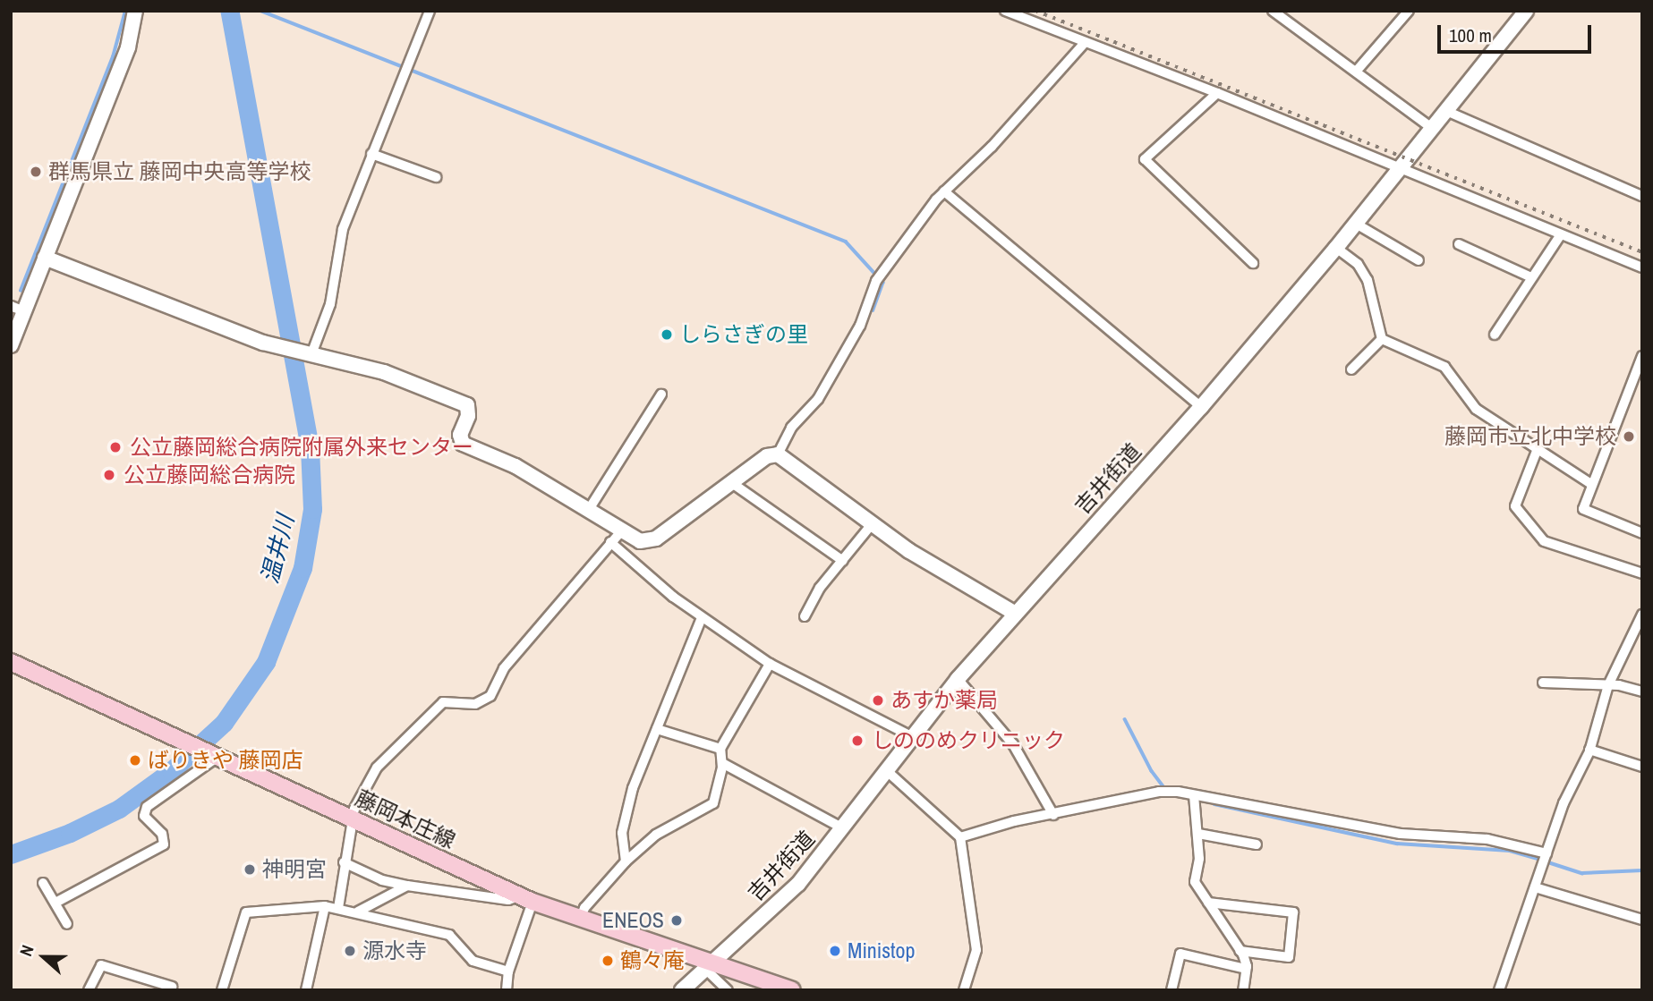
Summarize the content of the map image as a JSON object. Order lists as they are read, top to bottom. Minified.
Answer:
{"streets":{"main road":["藤岡本庄線"],"street":["吉井街道"]},"crossings":[["吉井街道","藤岡本庄線"]],"water":["温井川"],"places":["群馬県立 藤岡中央高等学校","しらさぎの里","藤岡市立北中学校","公立藤岡総合病院附属外来センター","公立藤岡総合病院","あすか薬局","しののめクリニック","ばりきや 藤岡店","神明宮","ENEOS","源水寺","Ministop","鶴々庵"],"scale_bar":"100 m","north":"left"}
